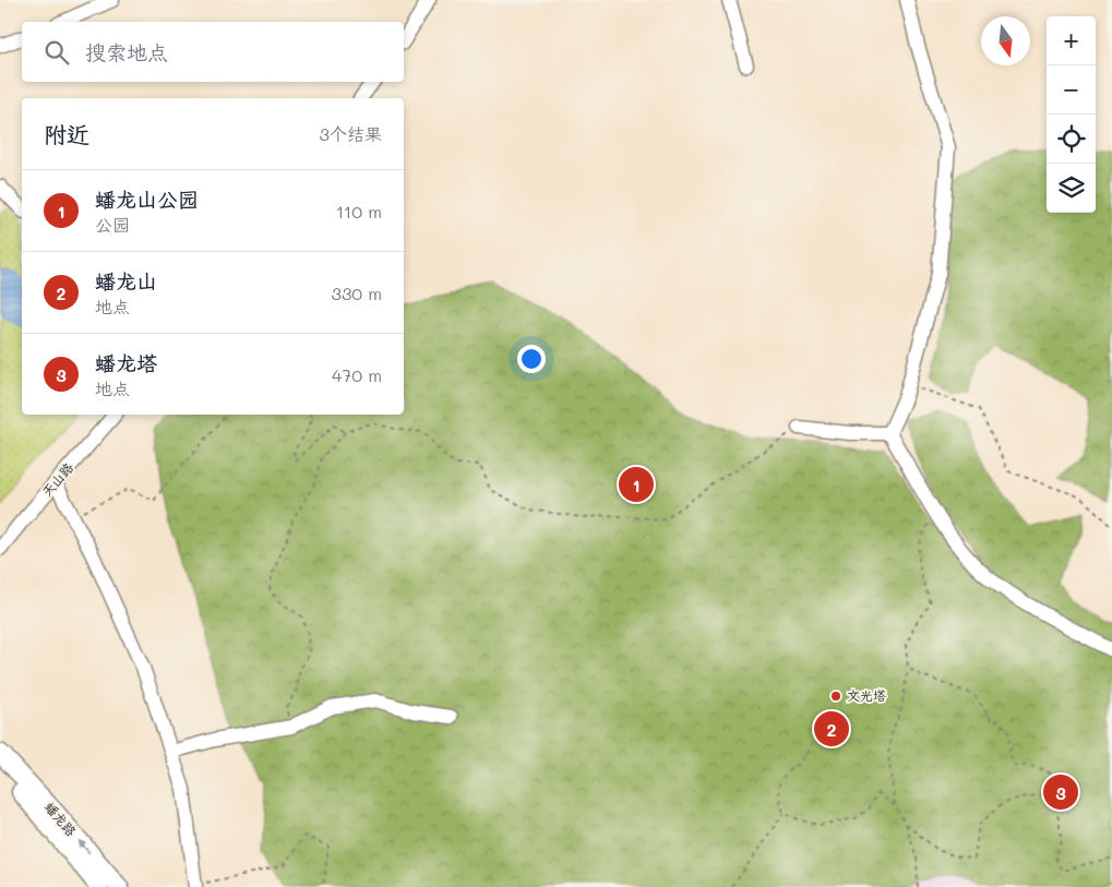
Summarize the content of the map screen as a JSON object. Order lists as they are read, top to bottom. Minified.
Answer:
{"streets":{"main road":["蟠龙路"],"street":["天山路"]},"places":["文光塔"],"north":"bottom","page":{"map_buttons":["+","−"],"search":"搜索地点","heading":["附近","3个结果"],"list":[{"mark":"1","name":"蟠龙山公园","note":"公园","value":"110 m"},{"mark":"2","name":"蟠龙山","note":"地点","value":"330 m"},{"mark":"3","name":"蟠龙塔","note":"地点","value":"470 m"}],"pins":["1","2","3"]}}
